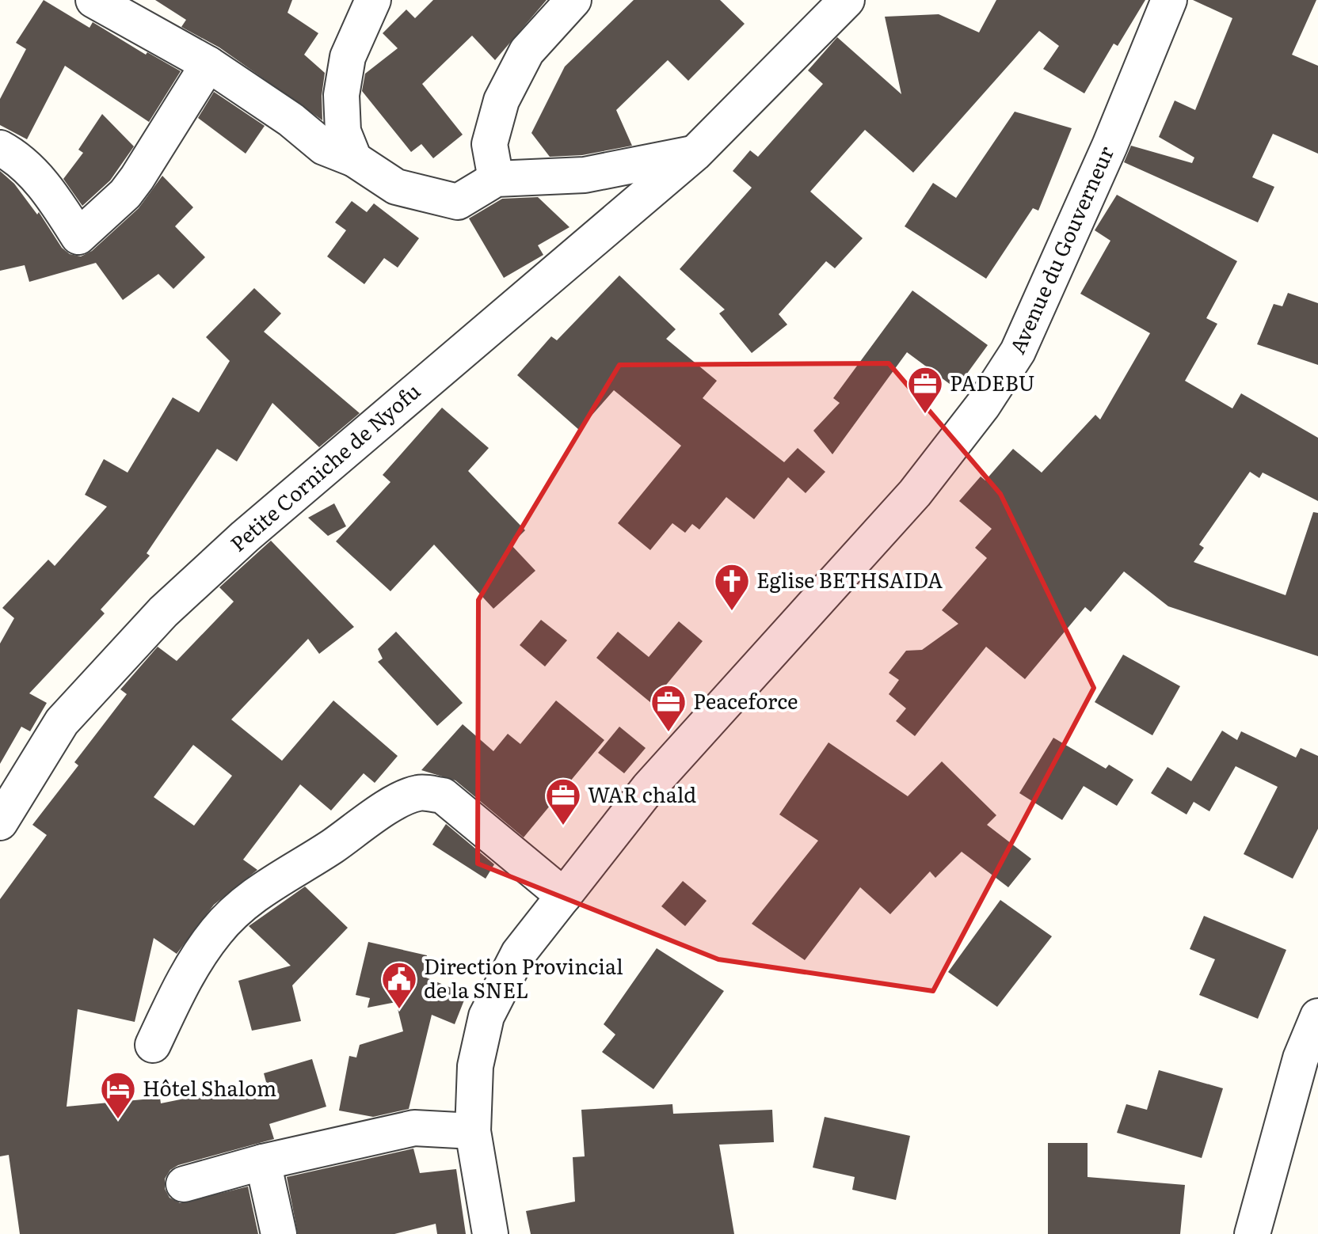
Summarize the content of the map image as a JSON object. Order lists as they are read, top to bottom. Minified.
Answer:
{"streets":{"street":["Avenue du Gouverneur","Petite Corniche de Nyofu"]},"places":{"office":["PADEBU","Peaceforce","WAR chald"],"church":["Eglise BETHSAIDA"],"public building":["Direction Provincial de la SNEL"],"hotel":["Hôtel Shalom"]}}
